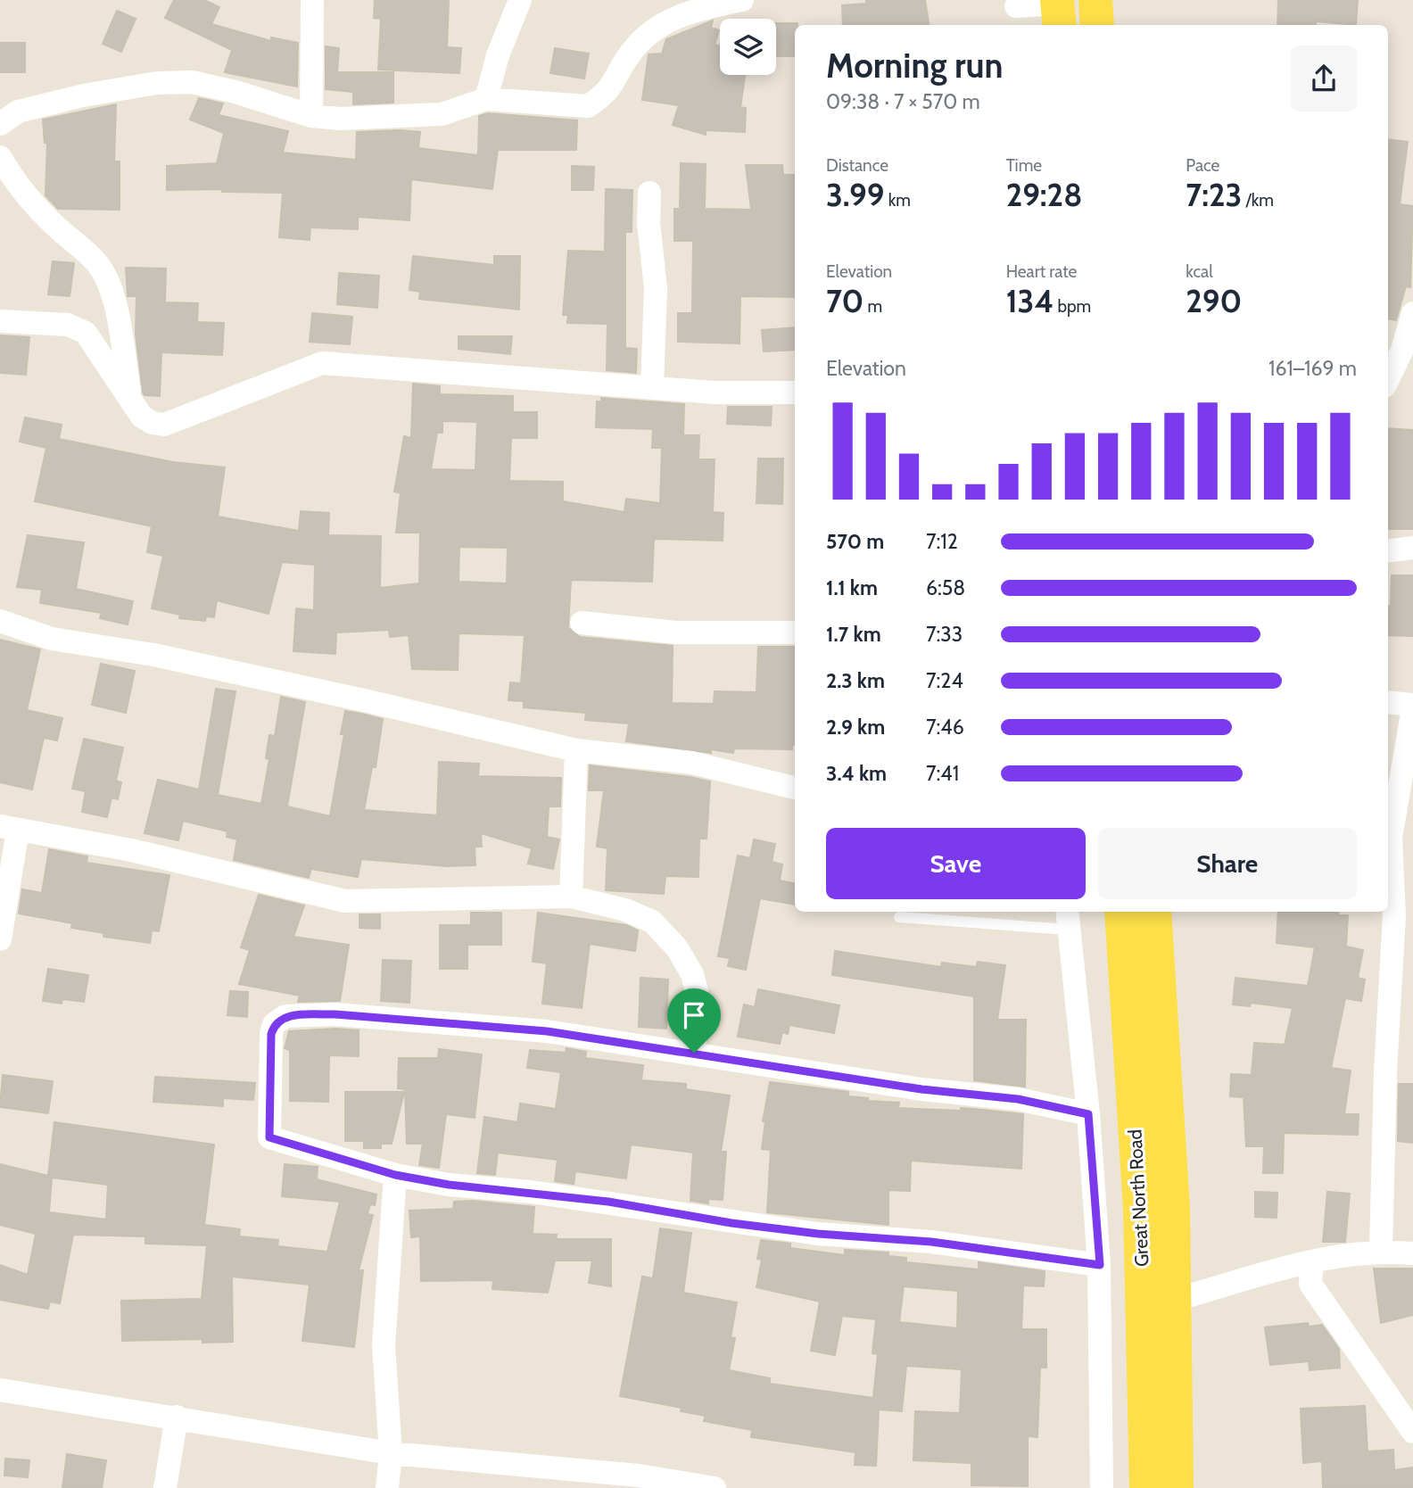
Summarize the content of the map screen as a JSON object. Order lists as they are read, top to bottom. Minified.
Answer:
{"streets":{"main road":["Great North Road"]},"page":{"heading":["Morning run","09:38 · 7 × 570 m"],"stats":[["Distance","3.99 km"],["Time","29:28"],["Pace","7:23 /km"],["Elevation","70 m"],["Heart rate","134 bpm"],["kcal","290"]],"chart":["Elevation","161–169 m"],"list":[{"name":"570 m","note":"7:12"},{"name":"1.1 km","note":"6:58"},{"name":"1.7 km","note":"7:33"},{"name":"2.3 km","note":"7:24"},{"name":"2.9 km","note":"7:46"},{"name":"3.4 km","note":"7:41"}],"buttons":["Save","Share"]}}
